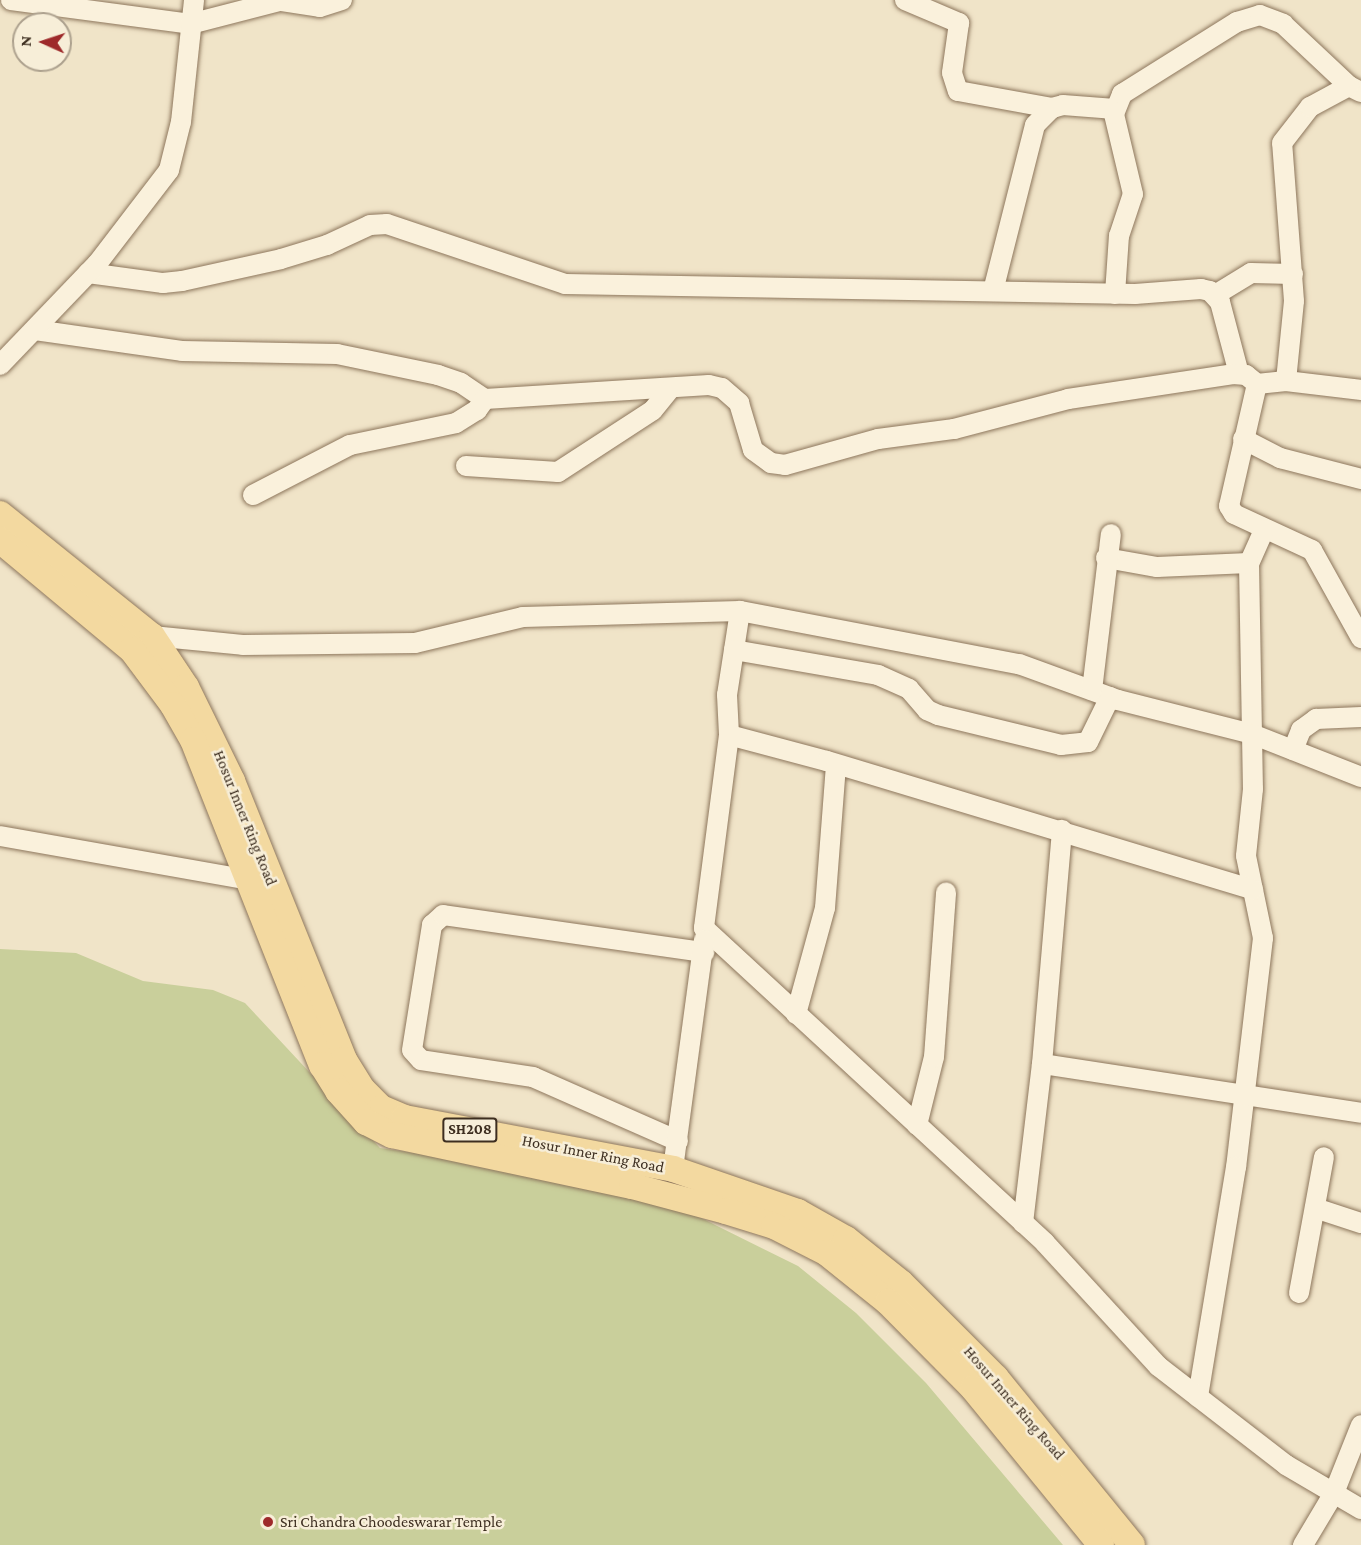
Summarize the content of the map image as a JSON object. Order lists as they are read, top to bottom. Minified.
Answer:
{"streets":{"main road":["Hosur Inner Ring Road","SH208"]},"places":["Sri Chandra Choodeswarar Temple"],"north":"left"}
